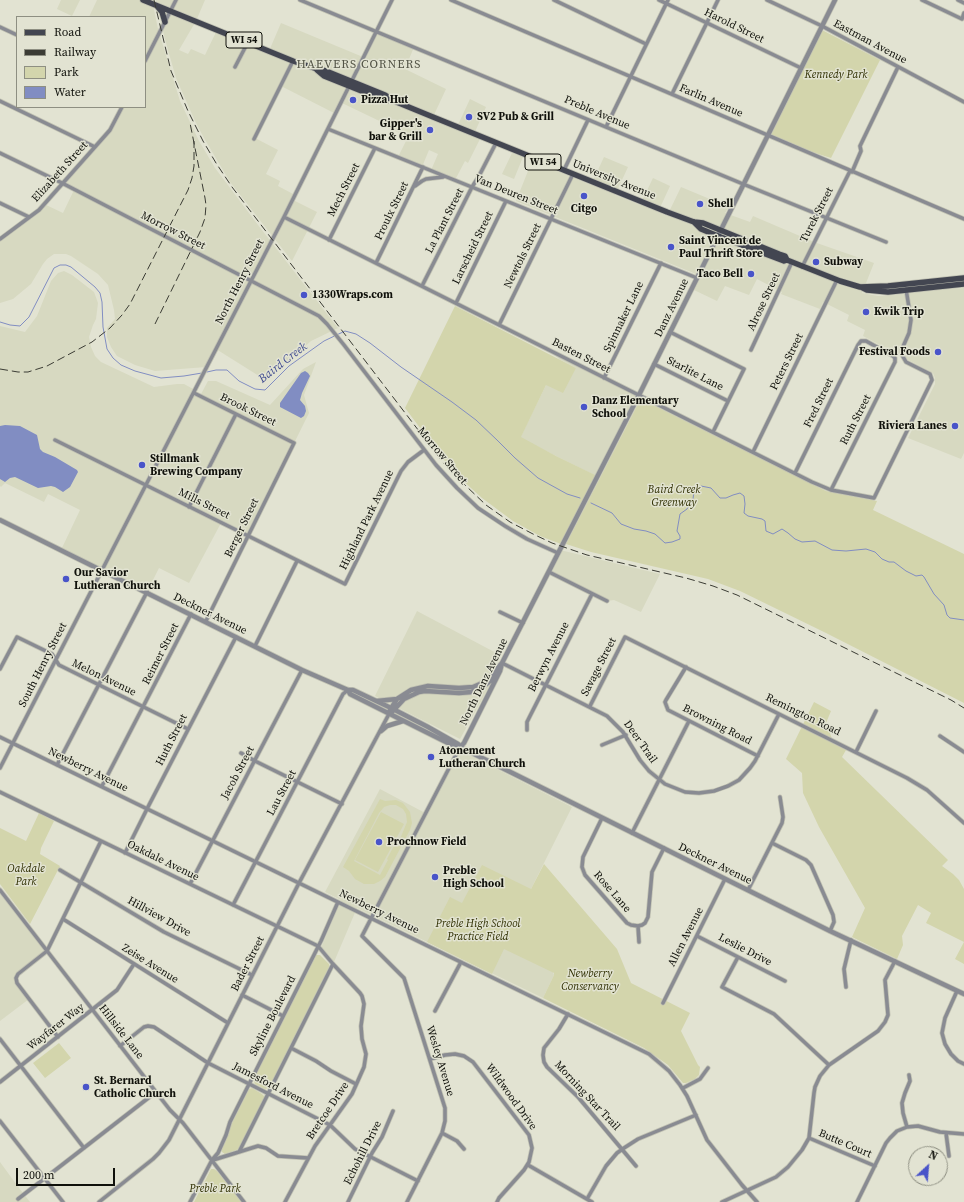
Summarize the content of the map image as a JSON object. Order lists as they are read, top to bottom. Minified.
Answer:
{"streets":{"main road":["WI 54","University Avenue"],"street":["Harold Street","Eastman Avenue","Farlin Avenue","Preble Avenue","Elizabeth Street","Mech Street","Van Deuren Street","Proulx Street","Turek Street","La Plant Street","Morrow Street","Larscheid Street","Newtols Street","North Henry Street","Alrose Street","Danz Avenue","Spinnaker Lane","Basten Street","Peters Street","Starlite Lane","Fred Street","Brook Street","Ruth Street","Mills Street","Highland Park Avenue","Berger Street","Deckner Avenue","Reimer Street","Berwyn Avenue","South Henry Street","Savage Street","Melon Avenue","North Danz Avenue","Remington Road","Browning Road","Huth Street","Deer Trail","Newberry Avenue","Jacob Street","Lau Street","Oakdale Avenue","Rose Lane","Hillview Drive","Allen Avenue","Leslie Drive","Zeise Avenue","Bader Street","Skyline Boulevard","Wayfarer Way","Hillside Lane","Wesley Avenue","Jamesford Avenue","Morning Star Trail","Wildwood Drive","Bretcoe Drive","Butte Court","Echohill Drive"]},"crossings":[["Harold Street","Danz Avenue"],["Eastman Avenue","Turek Street"],["Eastman Avenue","Danz Avenue"],["Farlin Avenue","Turek Street"],["Farlin Avenue","Danz Avenue"],["Preble Avenue","Turek Street"],["Preble Avenue","North Henry Street"],["Preble Avenue","Danz Avenue"],["Elizabeth Street","Morrow Street"],["University Avenue","Turek Street"],["University Avenue","La Plant Street"],["University Avenue","Newtols Street"],["University Avenue","North Henry Street"],["University Avenue","Alrose Street"],["University Avenue","Danz Avenue"],["University Avenue","Basten Street"],["University Avenue","Peters Street"],["Mech Street","Van Deuren Street"],["Mech Street","Basten Street"],["Van Deuren Street","Proulx Street"],["Van Deuren Street","La Plant Street"],["Van Deuren Street","Larscheid Street"],["Van Deuren Street","Newtols Street"],["Van Deuren Street","North Henry Street"],["Van Deuren Street","Danz Avenue"],["Van Deuren Street","Spinnaker Lane"],["Proulx Street","Basten Street"],["La Plant Street","Basten Street"],["Morrow Street","North Henry Street"],["Morrow Street","Danz Avenue"],["Morrow Street","Highland Park Avenue"],["Larscheid Street","Basten Street"],["Newtols Street","Basten Street"],["North Henry Street","Basten Street"],["North Henry Street","Brook Street"],["North Henry Street","Mills Street"],["North Henry Street","Deckner Avenue"],["North Henry Street","South Henry Street"],["Danz Avenue","Basten Street"],["Danz Avenue","Starlite Lane"],["Danz Avenue","North Danz Avenue"],["Spinnaker Lane","Basten Street"],["Basten Street","Peters Street"],["Basten Street","Fred Street"],["Basten Street","Ruth Street"],["Fred Street","Ruth Street"],["Brook Street","Berger Street"],["Mills Street","Highland Park Avenue"],["Mills Street","Berger Street"],["Berger Street","Deckner Avenue"],["Deckner Avenue","Reimer Street"],["Deckner Avenue","South Henry Street"],["Deckner Avenue","North Danz Avenue"],["Deckner Avenue","Huth Street"],["Deckner Avenue","Jacob Street"],["Deckner Avenue","Lau Street"],["Deckner Avenue","Rose Lane"],["Deckner Avenue","Allen Avenue"],["Deckner Avenue","Bader Street"],["Reimer Street","Melon Avenue"],["Reimer Street","Newberry Avenue"],["Berwyn Avenue","Deer Trail"],["South Henry Street","Melon Avenue"],["South Henry Street","Newberry Avenue"],["Savage Street","Remington Road"],["Savage Street","Deer Trail"],["Melon Avenue","Huth Street"],["North Danz Avenue","Deer Trail"],["Remington Road","Browning Road"],["Remington Road","Deer Trail"],["Browning Road","Deer Trail"],["Huth Street","Newberry Avenue"],["Huth Street","Oakdale Avenue"],["Newberry Avenue","Jacob Street"],["Newberry Avenue","Lau Street"],["Newberry Avenue","Bader Street"],["Newberry Avenue","Skyline Boulevard"],["Newberry Avenue","Wesley Avenue"],["Newberry Avenue","Morning Star Trail"],["Jacob Street","Oakdale Avenue"],["Lau Street","Oakdale Avenue"],["Oakdale Avenue","Bader Street"],["Oakdale Avenue","Skyline Boulevard"],["Oakdale Avenue","Bretcoe Drive"],["Hillview Drive","Bader Street"],["Allen Avenue","Leslie Drive"],["Zeise Avenue","Bader Street"],["Zeise Avenue","Wayfarer Way"],["Bader Street","Hillside Lane"],["Bader Street","Jamesford Avenue"],["Skyline Boulevard","Hillside Lane"],["Skyline Boulevard","Jamesford Avenue"],["Skyline Boulevard","Bretcoe Drive"],["Wayfarer Way","Hillside Lane"],["Hillside Lane","Jamesford Avenue"],["Wesley Avenue","Jamesford Avenue"],["Wesley Avenue","Wildwood Drive"],["Jamesford Avenue","Bretcoe Drive"],["Jamesford Avenue","Echohill Drive"]],"districts":["HAEVERS CORNERS"],"water":["Baird Creek"],"parks":["Kennedy Park","Baird Creek Greenway","Oakdale Park","Preble High School Practice Field","Newberry Conservancy","Preble Park"],"places":["Pizza Hut","SV2 Pub & Grill","Gipper's bar & Grill","Citgo","Shell","Saint Vincent de Paul Thrift Store","Subway","Taco Bell","1330Wraps.com","Kwik Trip","Festival Foods","Danz Elementary School","Riviera Lanes","Stillmank Brewing Company","Our Savior Lutheran Church","Atonement Lutheran Church","Prochnow Field","Preble High School","St. Bernard Catholic Church"],"legend":["Road","Railway","Park","Water"],"scale_bar":"200 m","north":"top right"}
